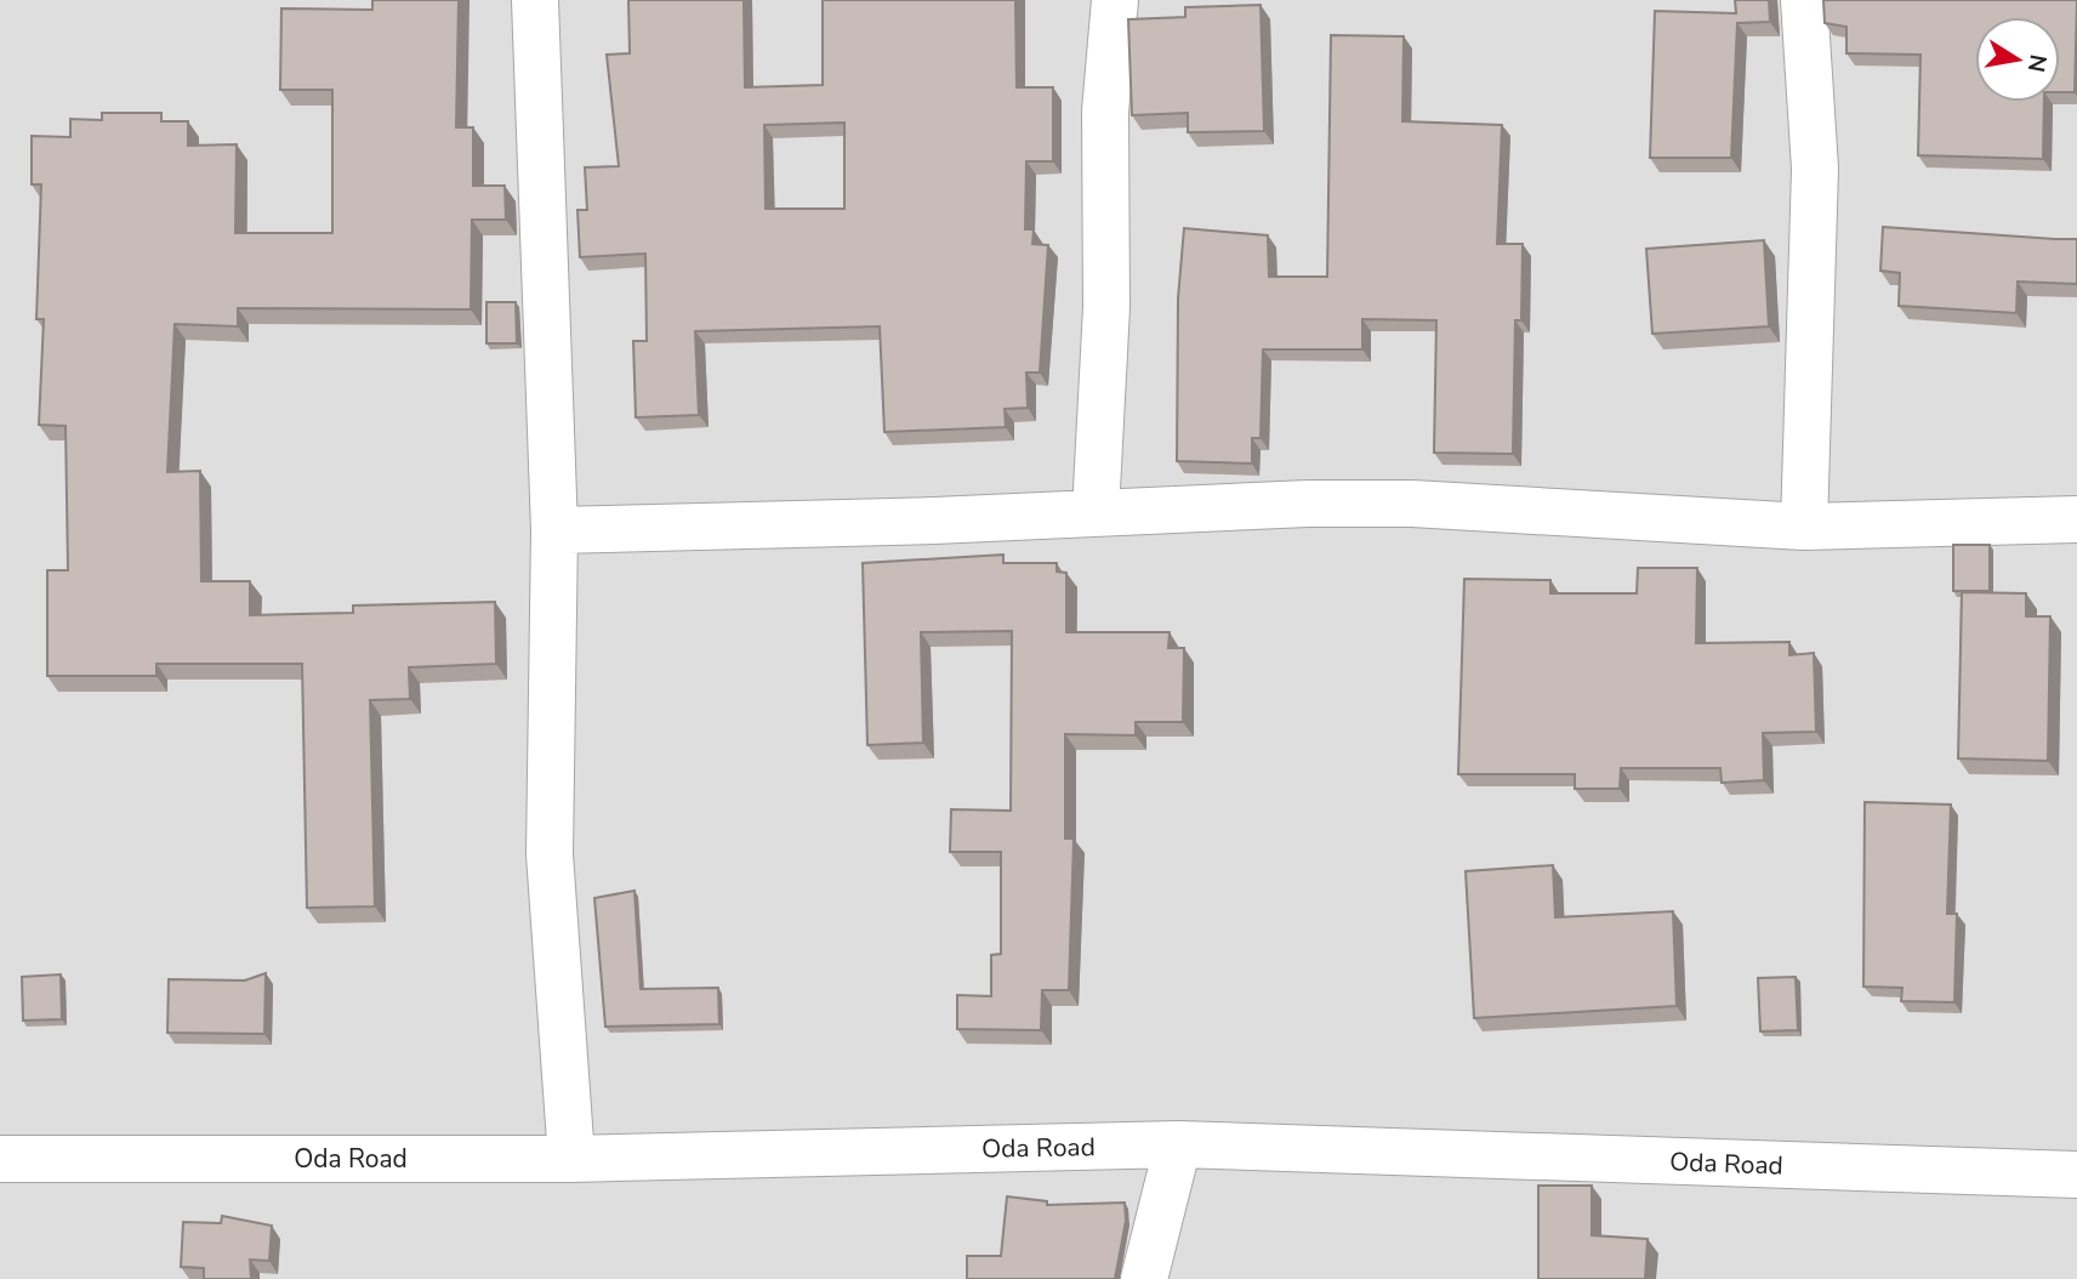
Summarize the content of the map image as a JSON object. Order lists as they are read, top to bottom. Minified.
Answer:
{"streets":{"street":["Oda Road"]},"north":"right"}
